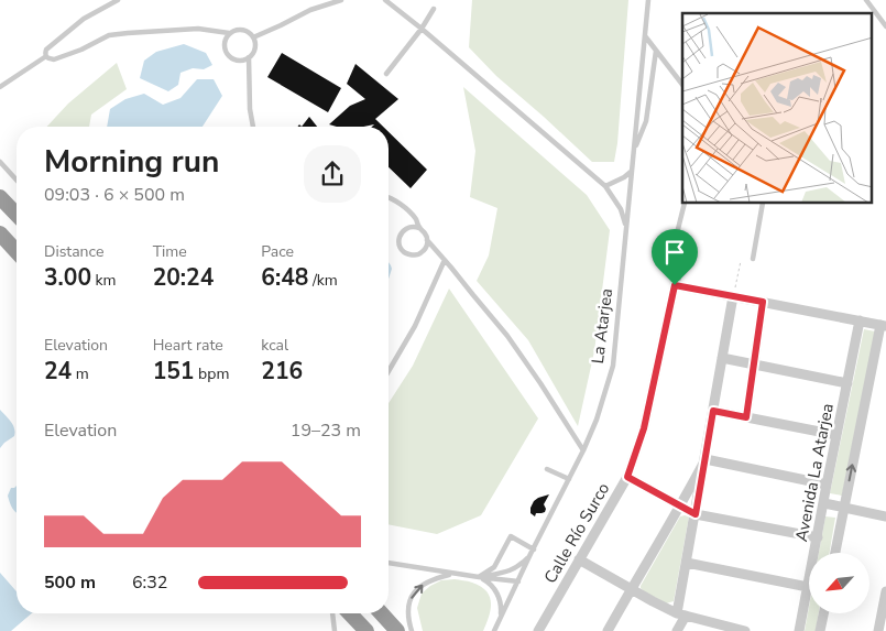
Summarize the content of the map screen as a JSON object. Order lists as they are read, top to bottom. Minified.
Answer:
{"streets":{"street":["Avenida La Atarjea","Calle Río Surco"],"lane":["La Atarjea"]},"north":"bottom left","page":{"heading":["Morning run","09:03 · 6 × 500 m"],"stats":[["Distance","3.00 km"],["Time","20:24"],["Pace","6:48 /km"],["Elevation","24 m"],["Heart rate","151 bpm"],["kcal","216"]],"chart":["Elevation","19–23 m"],"list":[{"name":"500 m","note":"6:32"}]}}
